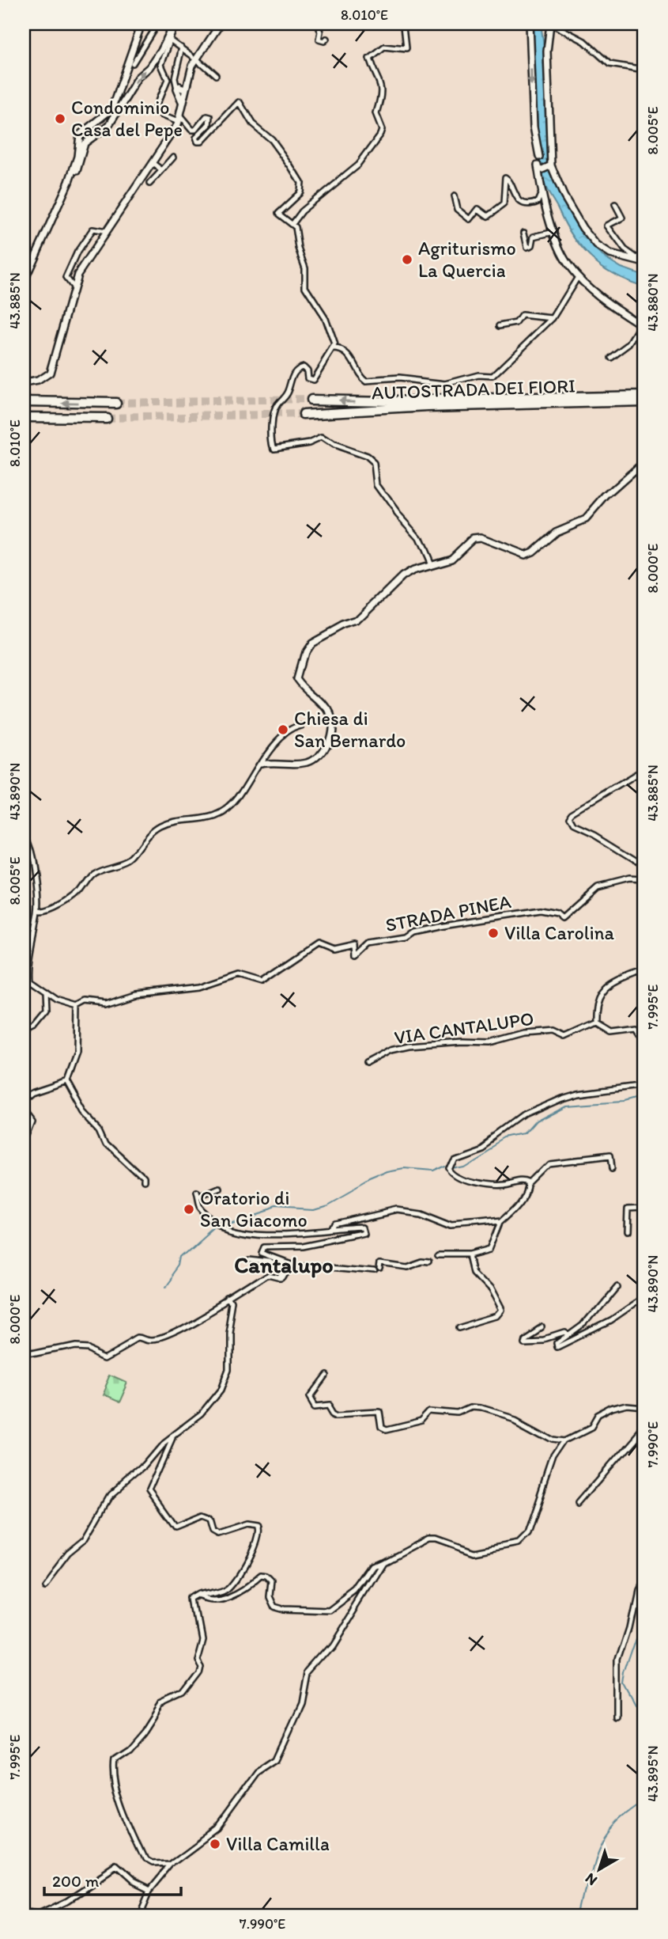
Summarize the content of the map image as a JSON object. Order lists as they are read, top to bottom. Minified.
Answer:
{"streets":{"highway":["AUTOSTRADA DEI FIORI"],"street":["STRADA PINEA","VIA CANTALUPO"]},"districts":["Cantalupo"],"places":["Condominio Casa del Pepe","Agriturismo La Quercia","Chiesa di San Bernardo","Villa Carolina","Oratorio di San Giacomo","Villa Camilla"],"scale_bar":"200 m","north":"bottom left","coordinates":["8.010°E","8.005°E","43.885°N","43.880°N","8.000°E","43.890°N","7.995°E","7.990°E","43.895°N"]}
